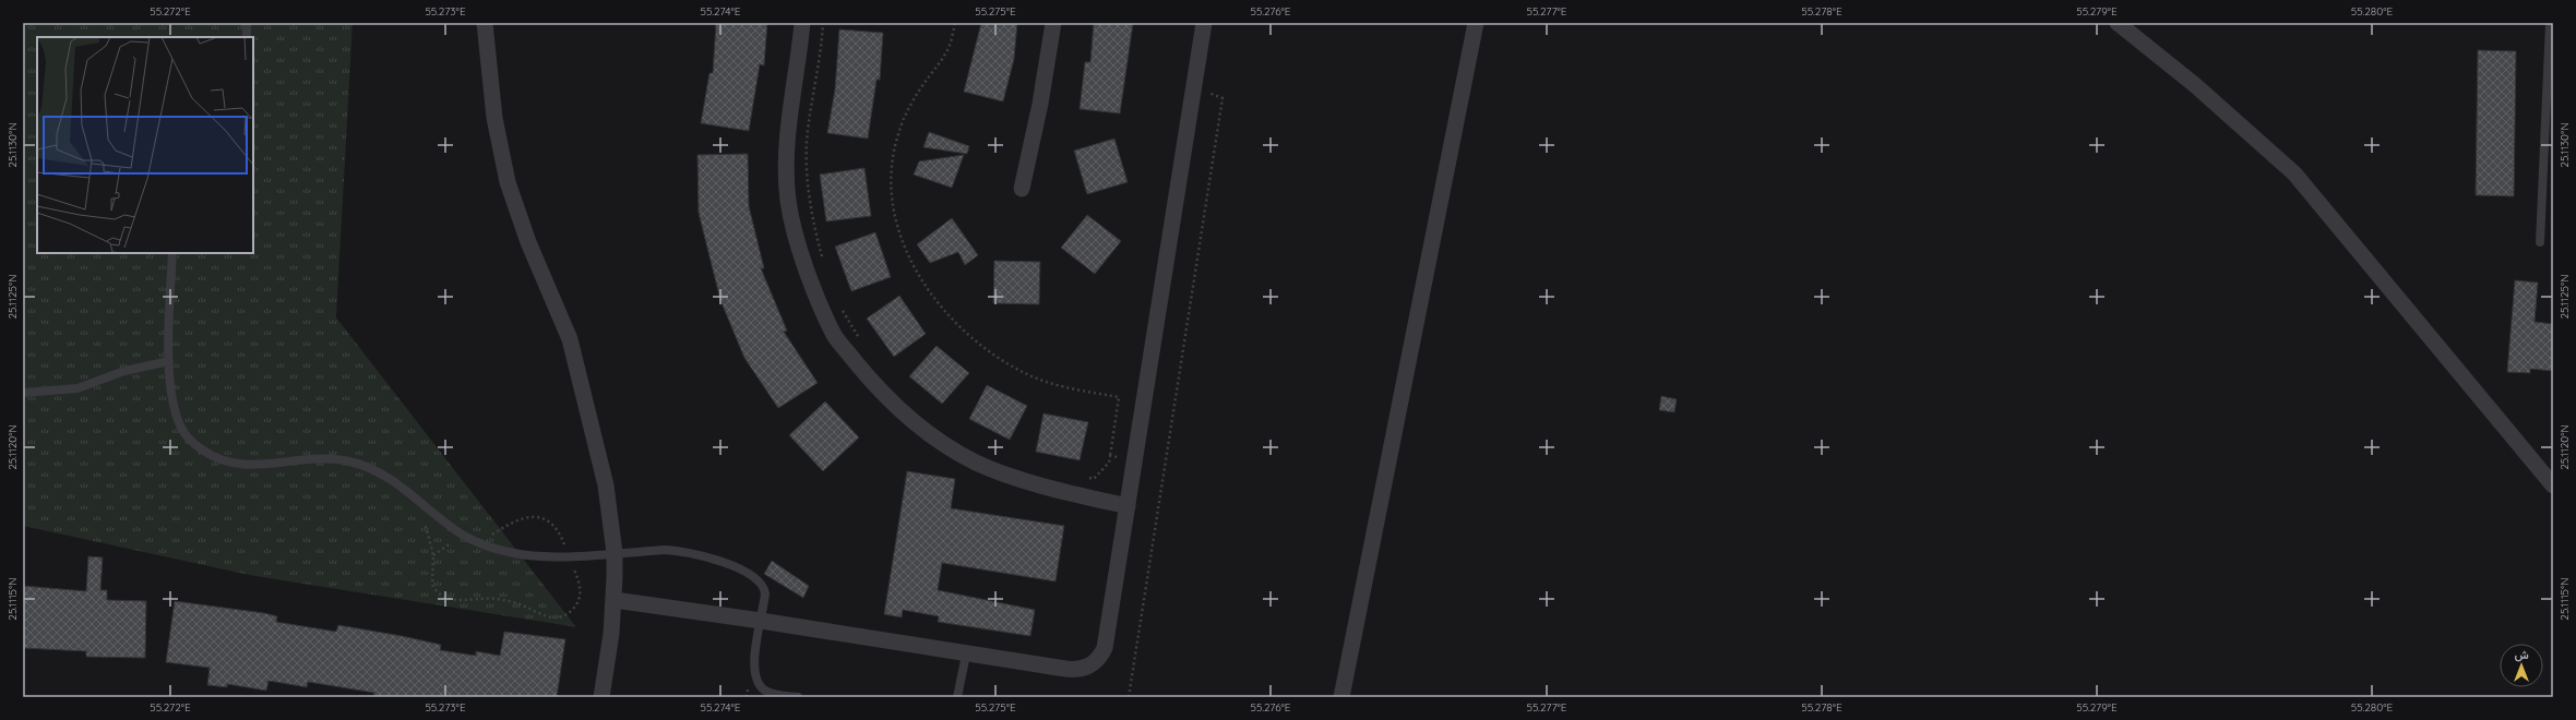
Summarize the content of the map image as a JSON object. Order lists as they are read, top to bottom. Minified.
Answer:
{"north":"top","coordinates":["55.272°E","55.273°E","55.274°E","55.275°E","55.276°E","55.277°E","55.278°E","55.279°E","55.280°E","25.1130°N","25.1125°N","25.1120°N","25.1115°N"]}
